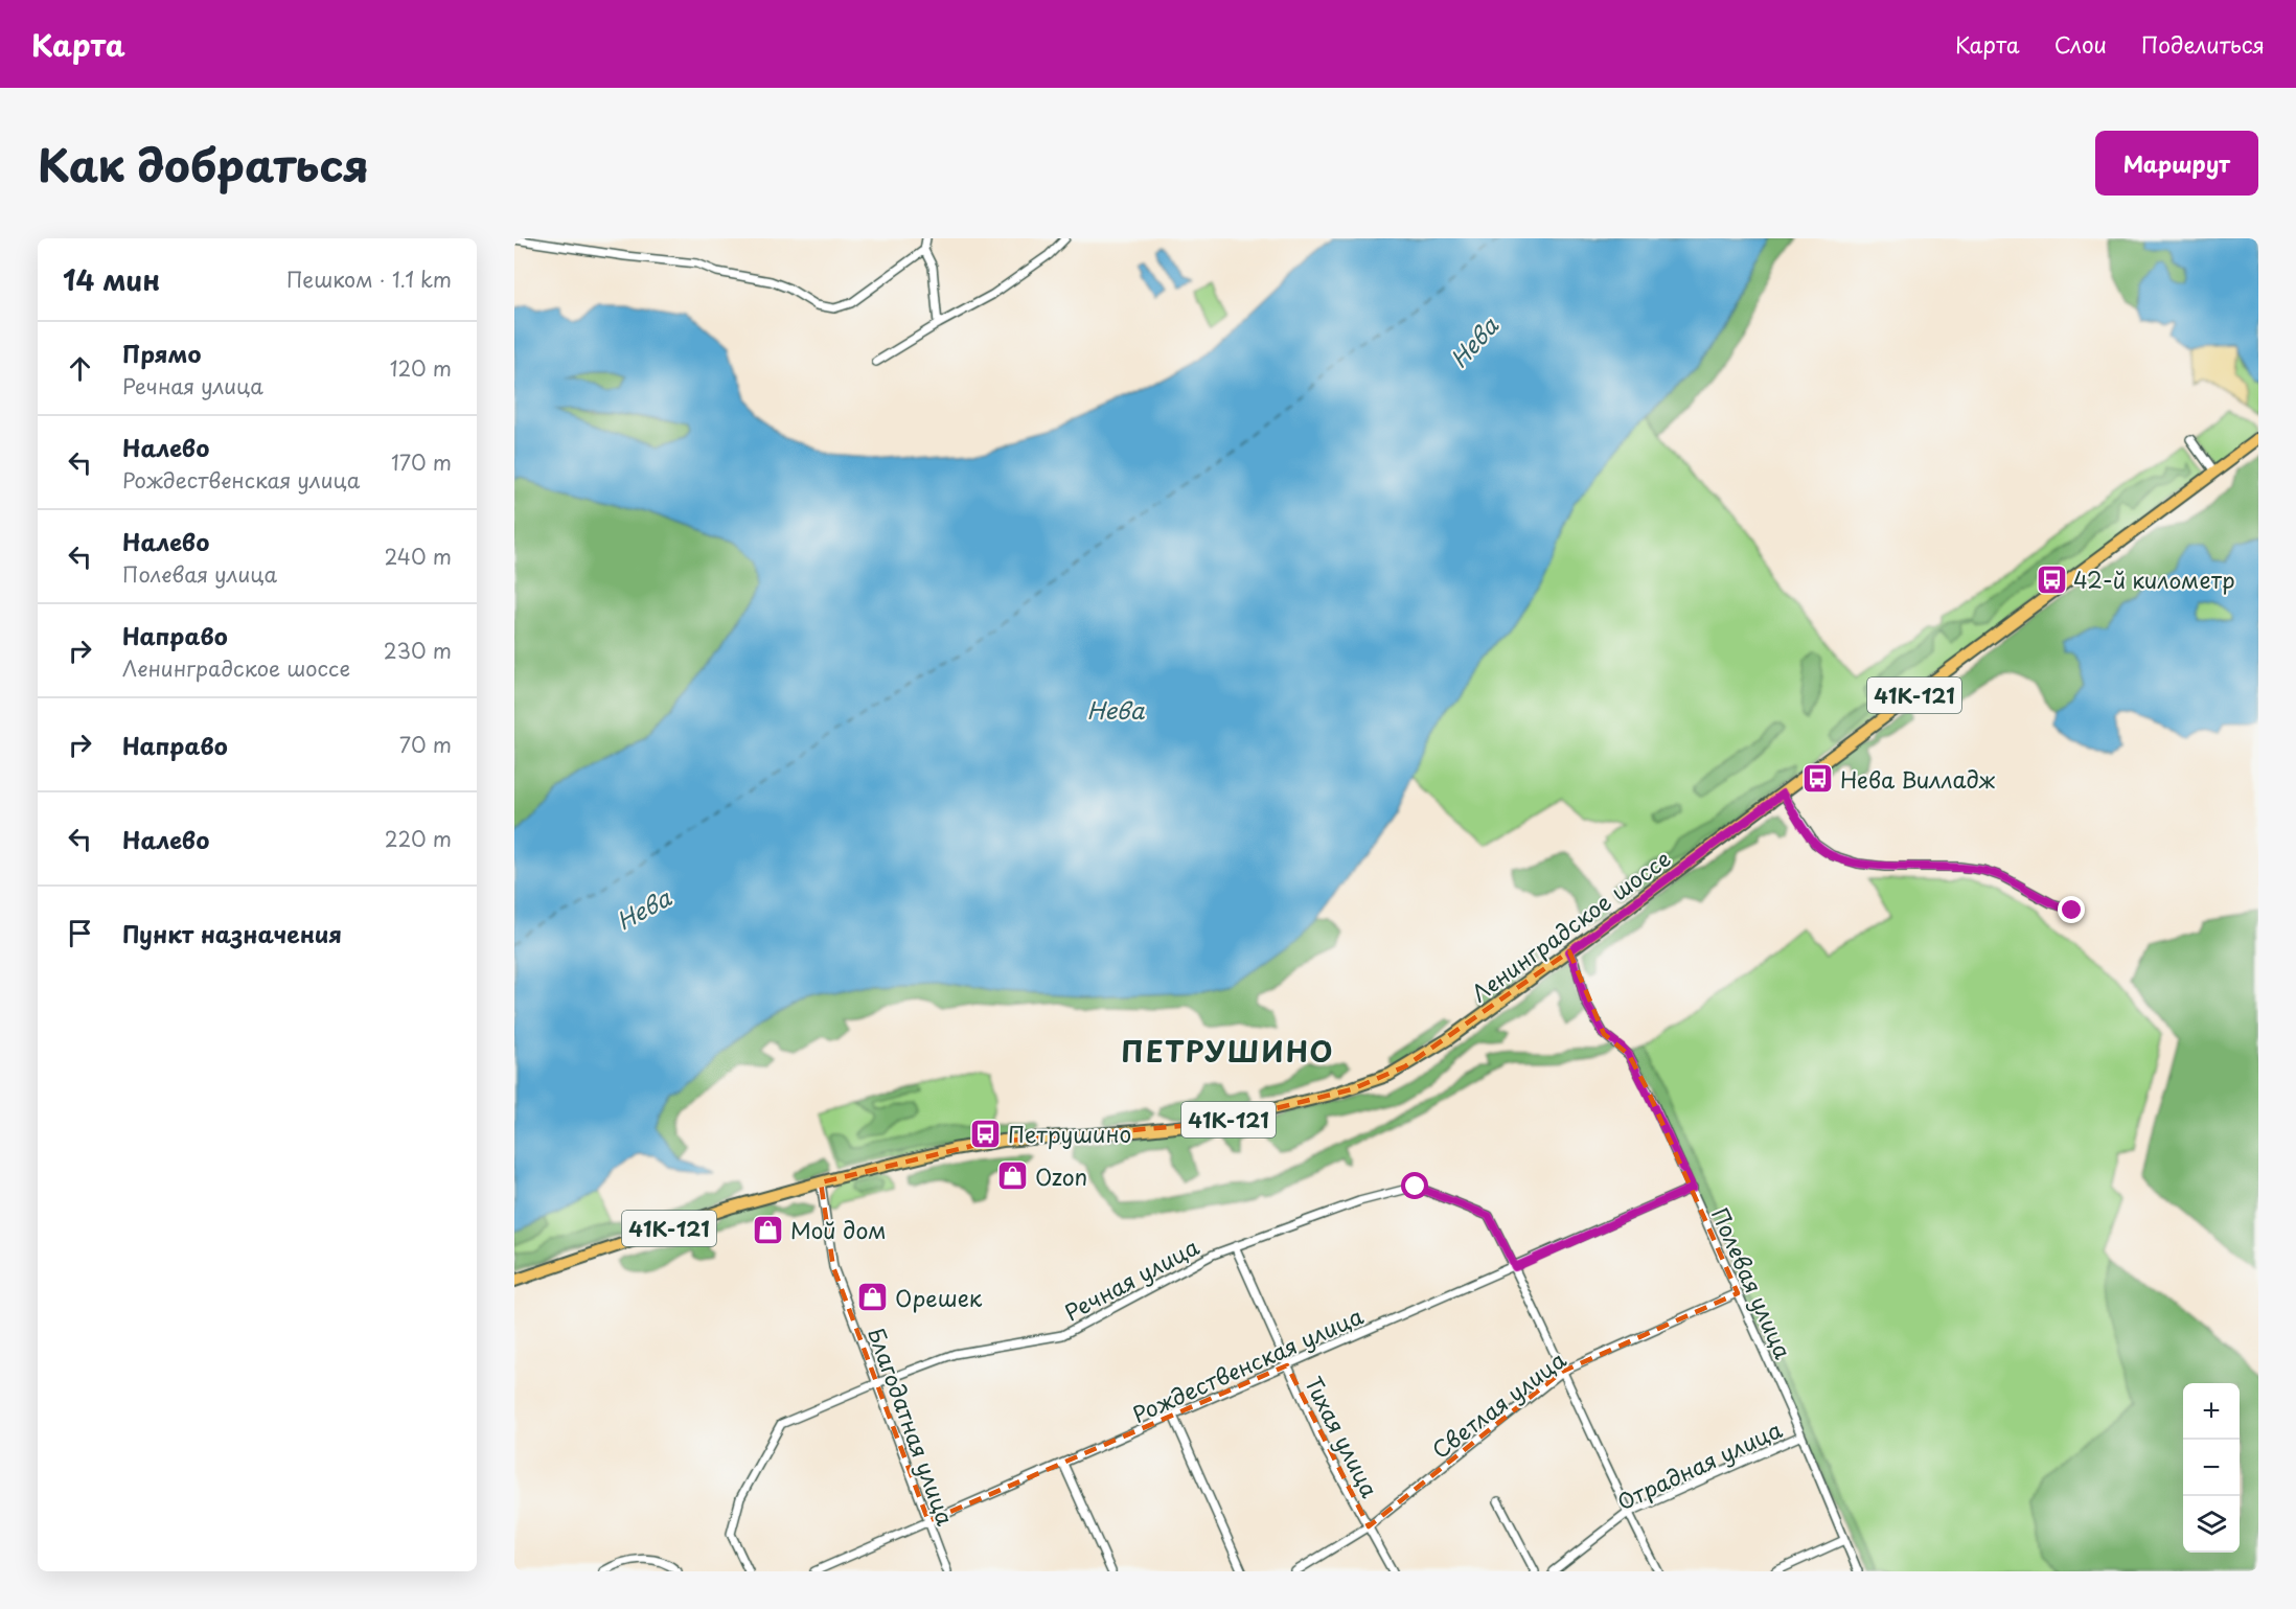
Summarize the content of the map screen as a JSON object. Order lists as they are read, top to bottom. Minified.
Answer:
{"streets":{"main road":["41К-121","Ленинградское шоссе"],"street":["Речная улица","Полевая улица","Рождественская улица","Светлая улица","Благодатная улица","Тихая улица","Отрадная улица"]},"crossings":[["Ленинградское шоссе","Полевая улица"],["Ленинградское шоссе","Благодатная улица"],["Речная улица","Рождественская улица"],["Речная улица","Светлая улица"],["Речная улица","Благодатная улица"],["Речная улица","Тихая улица"],["Речная улица","Отрадная улица"],["Полевая улица","Рождественская улица"],["Полевая улица","Светлая улица"],["Полевая улица","Отрадная улица"],["Рождественская улица","Благодатная улица"],["Рождественская улица","Тихая улица"],["Светлая улица","Тихая улица"]],"districts":["ПЕТРУШИНО"],"water":["Нева"],"places":{"bus stop":["42-й километр","Нева Вилладж","Петрушино"],"shop":["Ozon","Мой дом","Орешек"]},"page":{"header":"Карта","nav":["Карта","Слои","Поделиться"],"title":"Как добраться","buttons":"Маршрут","heading":["14 мин","Пешком · 1.1 km"],"list":[["Прямо","Речная улица","120 m"],["Налево","Рождественская улица","170 m"],["Налево","Полевая улица","240 m"],["Направо","Ленинградское шоссе","230 m"],["Направо","70 m"],["Налево","220 m"],"Пункт назначения"],"map_buttons":["+","−"]}}
